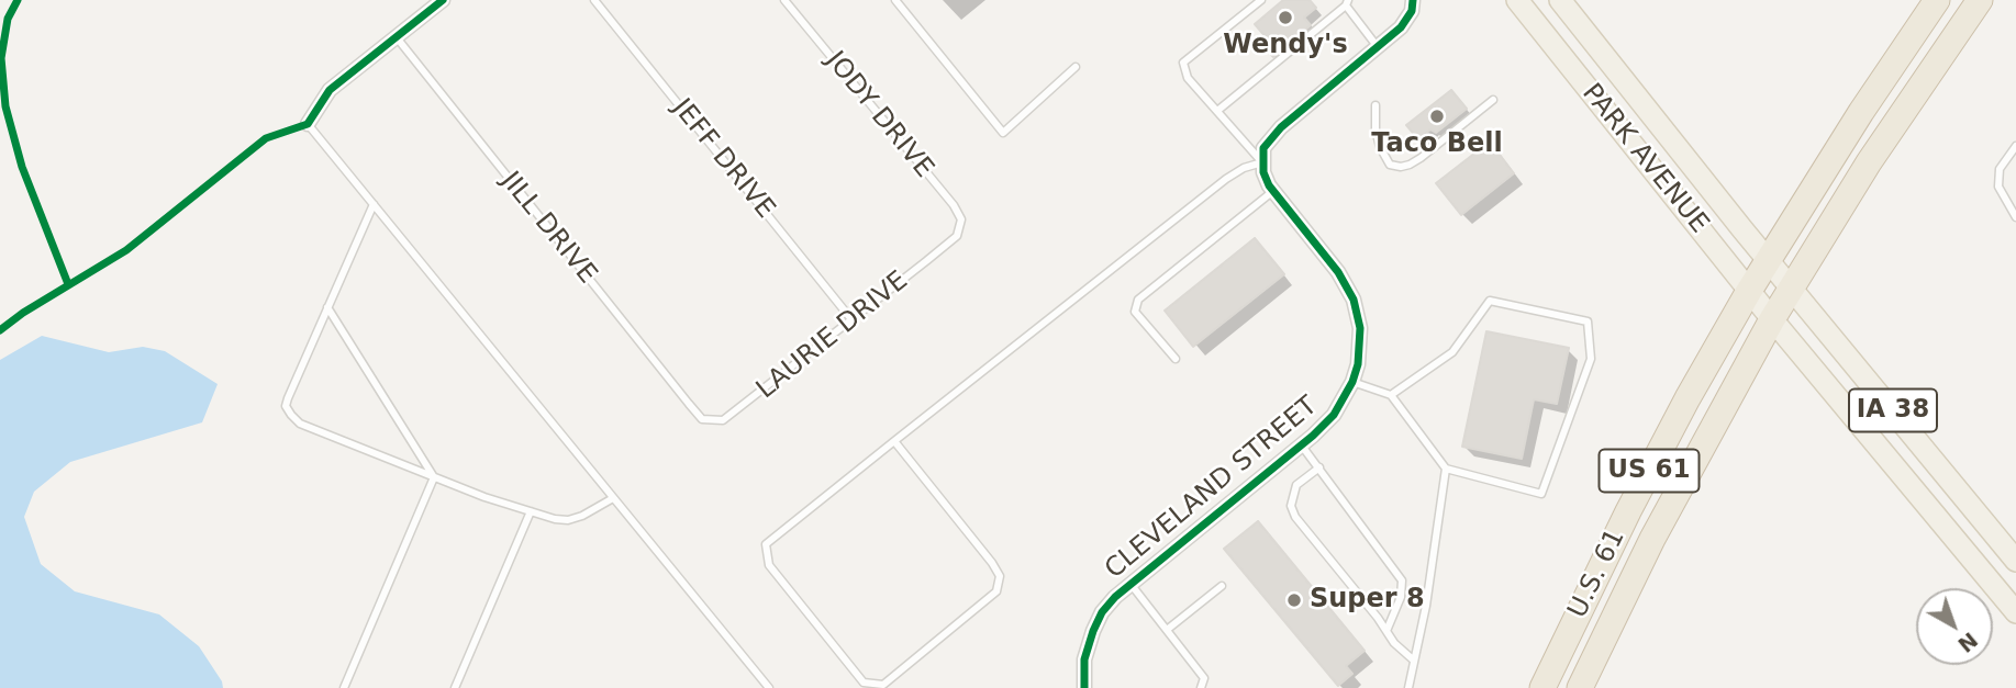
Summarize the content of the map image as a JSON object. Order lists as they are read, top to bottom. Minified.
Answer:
{"streets":{"highway":["US 61","U.S. 61"],"main road":["PARK AVENUE","IA 38"],"street":["CLEVELAND STREET"],"lane":["JODY DRIVE","JEFF DRIVE","JILL DRIVE","LAURIE DRIVE"]},"crossings":[["JODY DRIVE","LAURIE DRIVE"],["JEFF DRIVE","LAURIE DRIVE"],["PARK AVENUE","IA 38"],["PARK AVENUE","US 61"],["PARK AVENUE","U.S. 61"],["JILL DRIVE","LAURIE DRIVE"],["IA 38","US 61"],["IA 38","U.S. 61"],["US 61","U.S. 61"]],"places":["Wendy's","Taco Bell","Super 8"],"north":"bottom right"}
